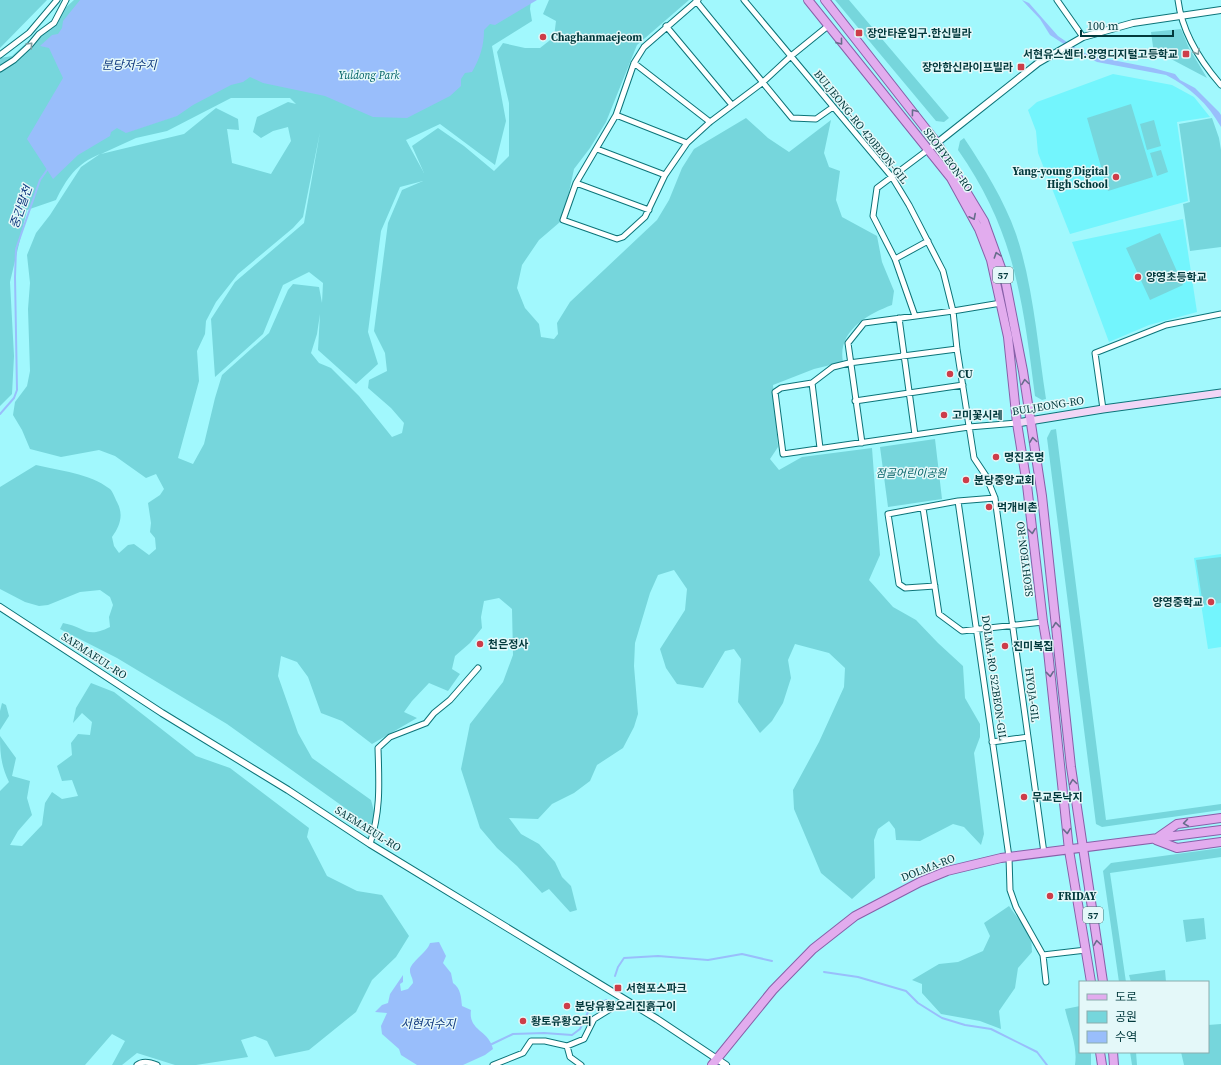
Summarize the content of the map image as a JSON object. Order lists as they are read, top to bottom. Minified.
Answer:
{"streets":{"main road":["SEOHYEON-RO","57","BULJEONG-RO","DOLMA-RO"],"street":["BULJEONG-RO 420BEON-GIL","SAEMAEUL-RO","DOLMA-RO 522BEON-GIL","HYOJA-GIL"]},"crossings":[["BULJEONG-RO 420BEON-GIL","BULJEONG-RO"],["BULJEONG-RO 420BEON-GIL","HYOJA-GIL"],["SEOHYEON-RO","BULJEONG-RO"],["SEOHYEON-RO","DOLMA-RO"],["BULJEONG-RO","HYOJA-GIL"],["SAEMAEUL-RO","DOLMA-RO"],["DOLMA-RO 522BEON-GIL","DOLMA-RO"],["HYOJA-GIL","DOLMA-RO"]],"water":["분당저수지","중간말천","서현저수지"],"parks":["Yuldong Park","점골어린이공원"],"places":{"transit":["장안타운입구.한신빌라","서현유스센터.양영디지털고등학교","장안한신라이프빌라","서현포스파크"],"other":["Chaghanmaejeom","Yang-young Digital High School","양영초등학교","CU","고미꽃시레","명진조명","분당중앙교회","먹개비촌","양영중학교","천은정사","진미복집","무교돈낙지","FRIDAY","분당유황오리진흙구이","황토유황오리"]},"legend":["도로","공원","수역"],"scale_bar":"100 m"}
